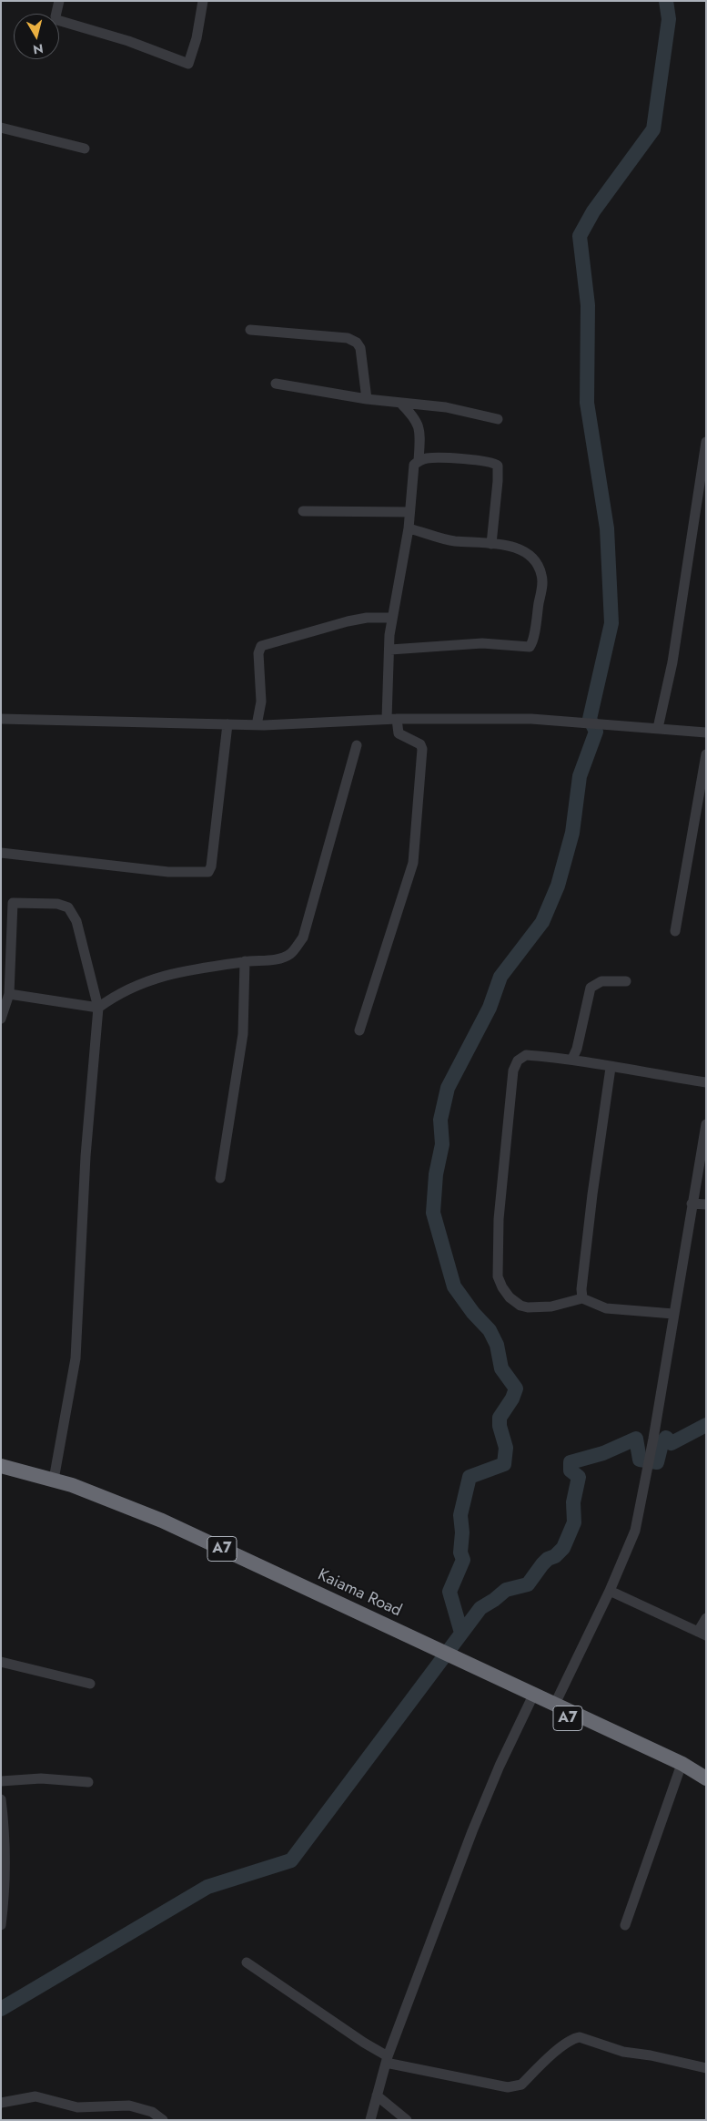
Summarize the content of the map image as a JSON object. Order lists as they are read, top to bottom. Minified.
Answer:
{"streets":{"highway":["A7","Kaiama Road"]},"north":"bottom"}
